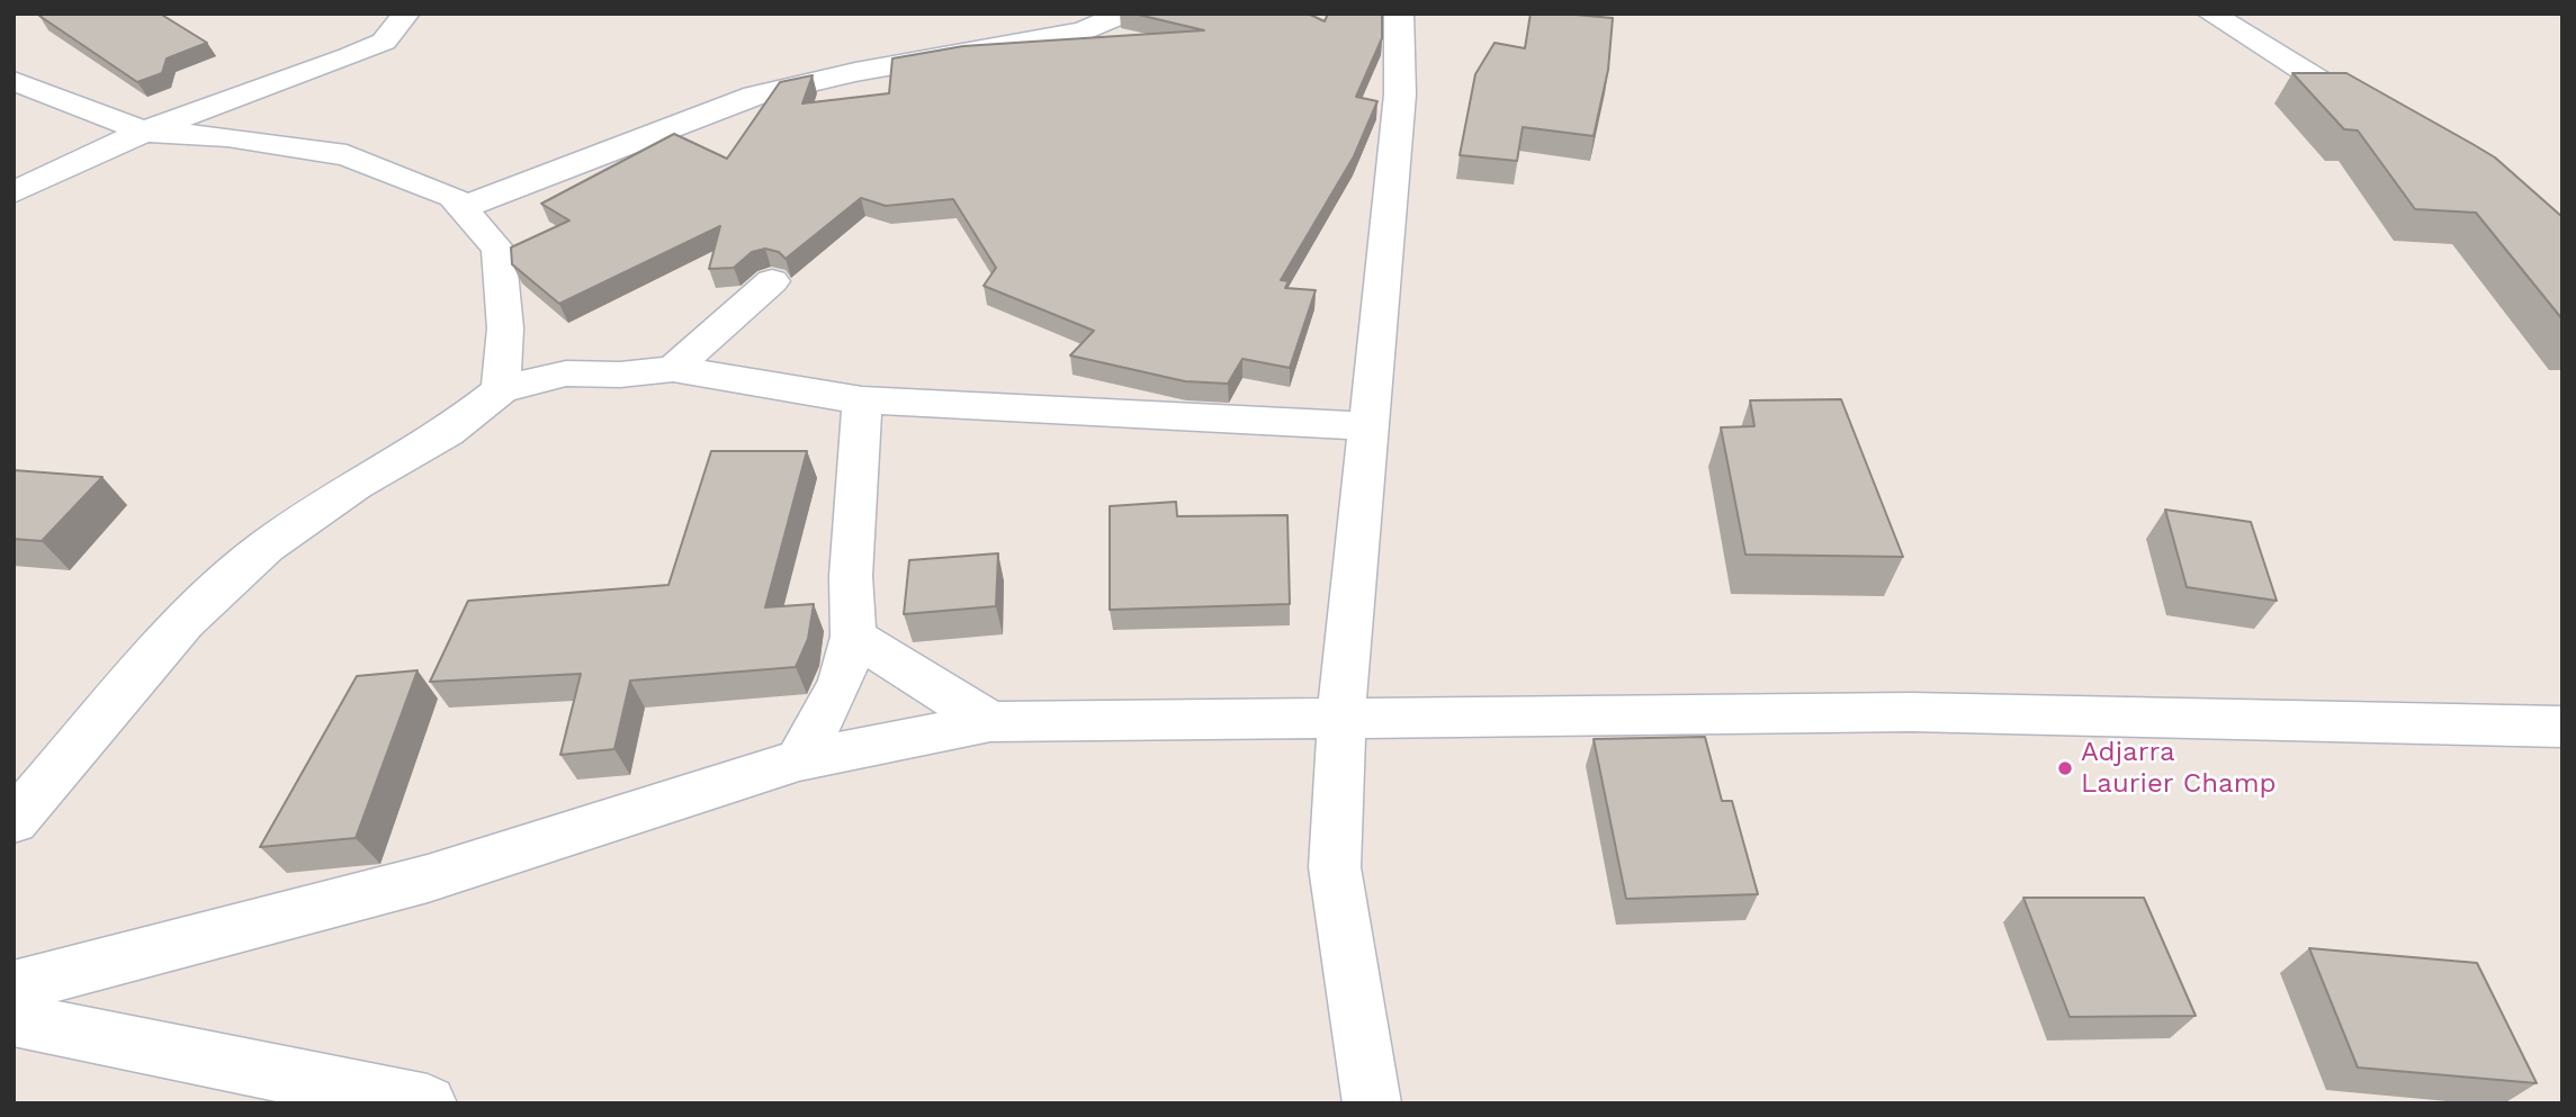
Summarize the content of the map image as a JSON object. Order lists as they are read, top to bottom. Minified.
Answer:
{"places":["Adjarra Laurier Champ"]}
